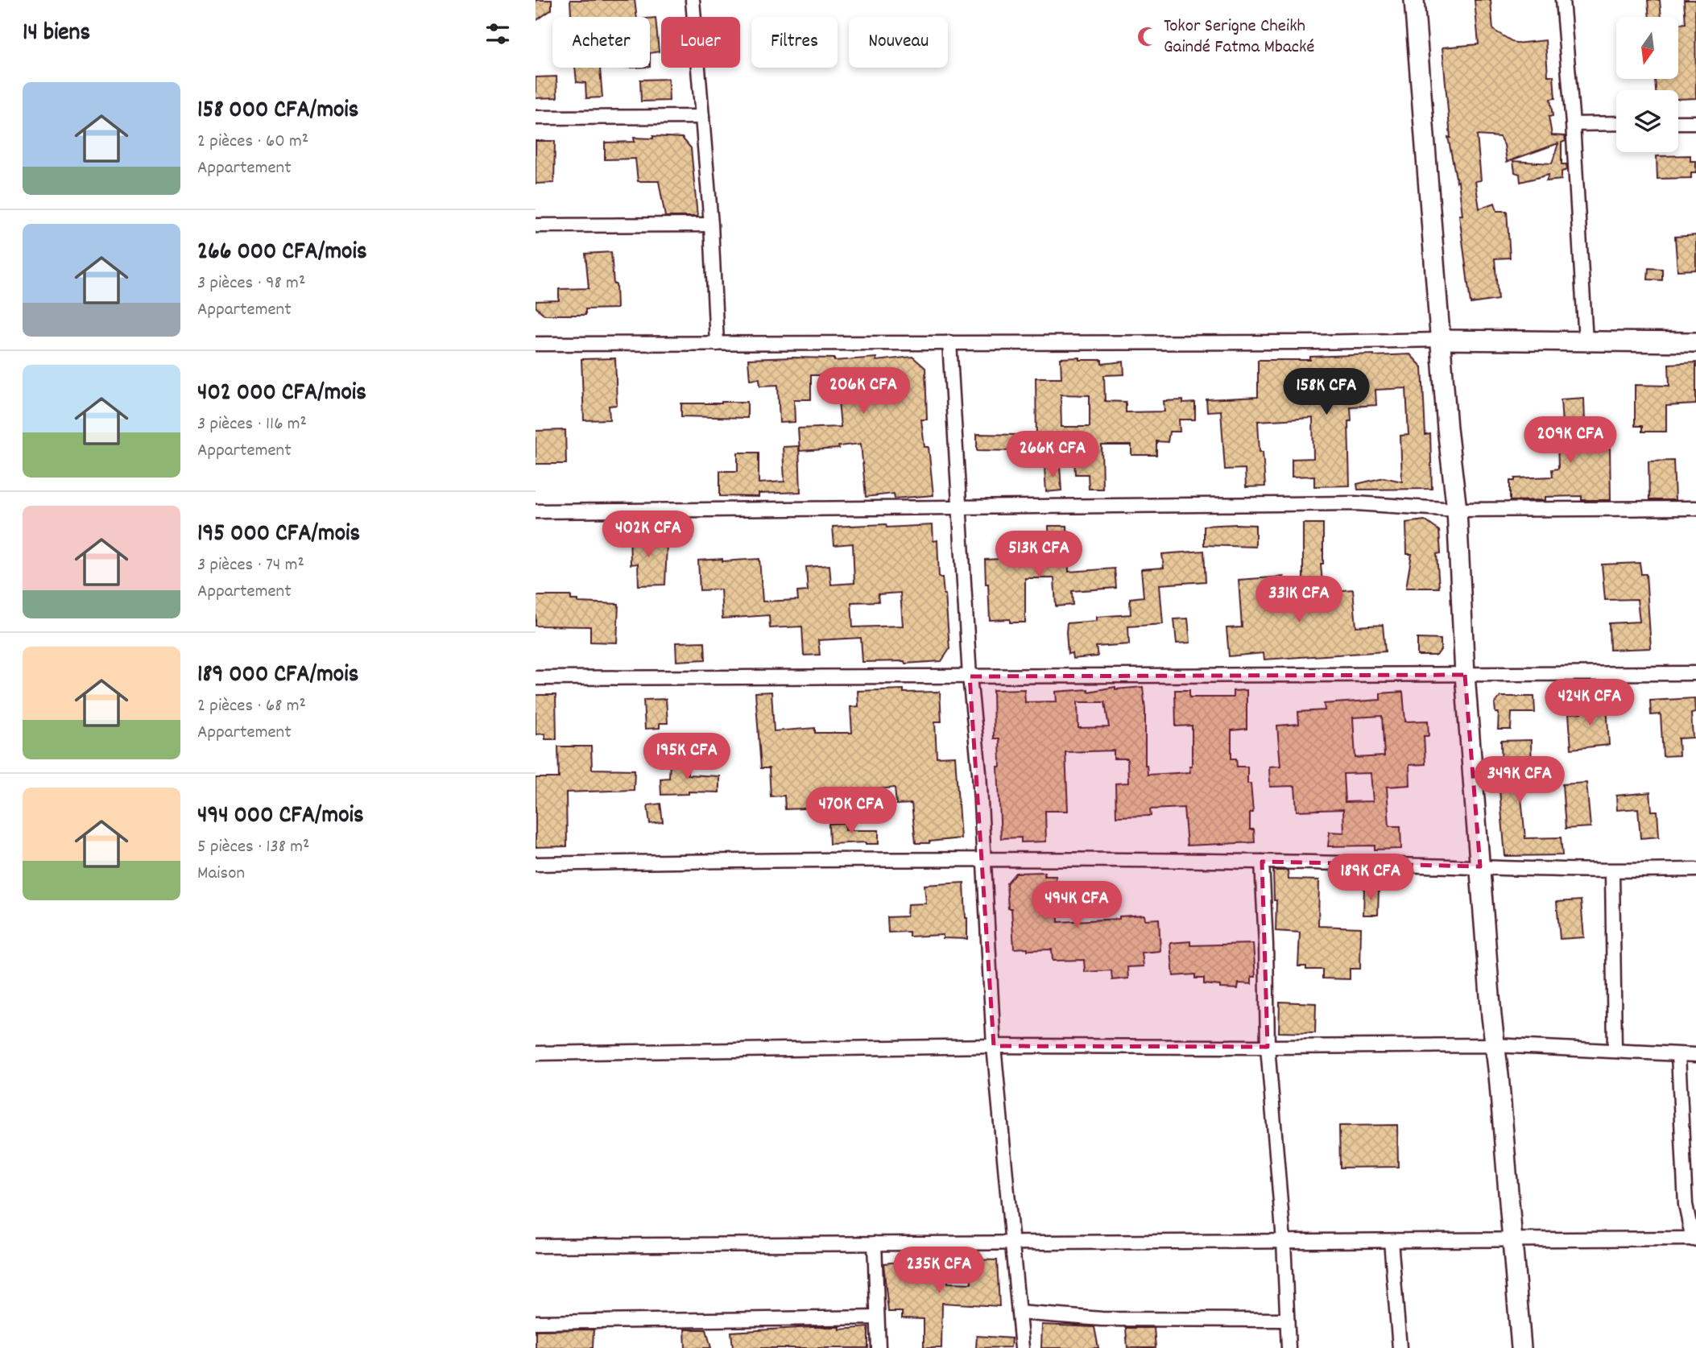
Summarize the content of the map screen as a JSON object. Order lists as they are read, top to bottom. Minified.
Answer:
{"places":{"mosque":["Tokor Serigne Cheikh Gaindé Fatma Mbacké"]},"north":"bottom","page":{"heading":"14 biens","chip":["Acheter","Louer","Filtres","Nouveau"],"list":[{"name":"158 000 CFA/mois","note":"2 pièces · 60 m² · Appartement"},{"name":"266 000 CFA/mois","note":"3 pièces · 98 m² · Appartement"},{"name":"402 000 CFA/mois","note":"3 pièces · 116 m² · Appartement"},{"name":"195 000 CFA/mois","note":"3 pièces · 74 m² · Appartement"},{"name":"189 000 CFA/mois","note":"2 pièces · 68 m² · Appartement"},{"name":"494 000 CFA/mois","note":"5 pièces · 138 m² · Maison"}],"price":["206K CFA","158K CFA","209K CFA","266K CFA","402K CFA","513K CFA","331K CFA","424K CFA","195K CFA","349K CFA","470K CFA","189K CFA","494K CFA","235K CFA"]}}
